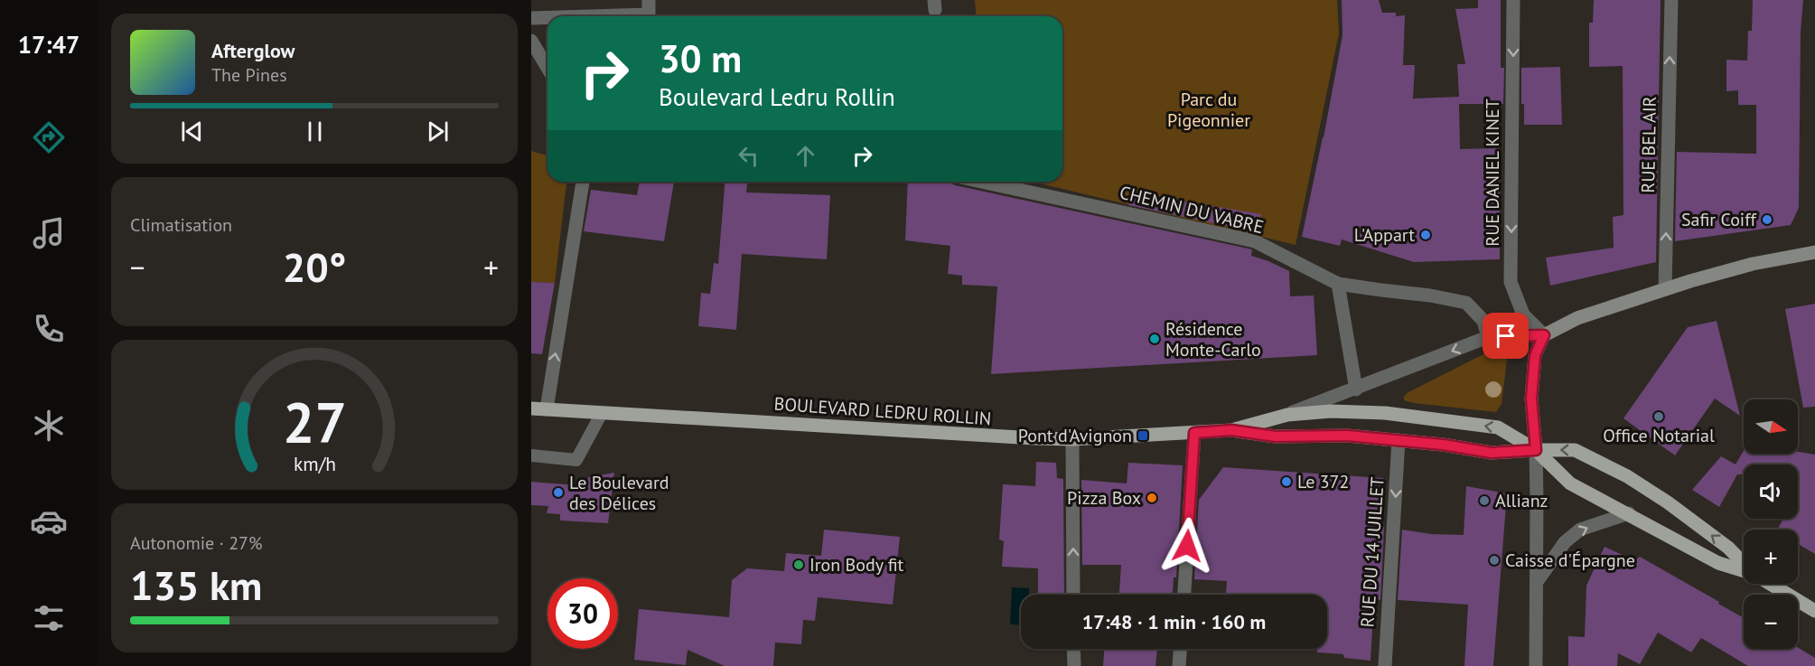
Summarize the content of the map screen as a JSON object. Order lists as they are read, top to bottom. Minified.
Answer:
{"streets":{"main road":["BOULEVARD LEDRU ROLLIN"],"street":["RUE BEL AIR","RUE DANIEL KINET","CHEMIN DU VABRE","RUE DU 14 JUILLET"]},"crossings":[["BOULEVARD LEDRU ROLLIN","RUE DU 14 JUILLET"]],"one_way":["RUE BEL AIR","RUE DANIEL KINET","RUE DU 14 JUILLET"],"parks":["Parc du Pigeonnier"],"places":{"other":["Safir Coiff","L'Appart","Résidence Monte-Carlo","Office Notarial","Le 372","Le Boulevard des Délices","Pizza Box","Allianz","Caisse d'Épargne","Iron Body fit"],"transit":["Pont d'Avignon"]},"north":"right","page":{"tabs":"17:47","turn":["30 m","Boulevard Ledru Rollin"],"song":["Afterglow","The Pines"],"tile":["Climatisation",["Autonomie · 27%","135 km"]],"heat":["−","20°","+"],"map_buttons":["+","−"],"limit":"30","trip":"17:48 · 1 min · 160 m","gauge":["27","km/h"]}}
